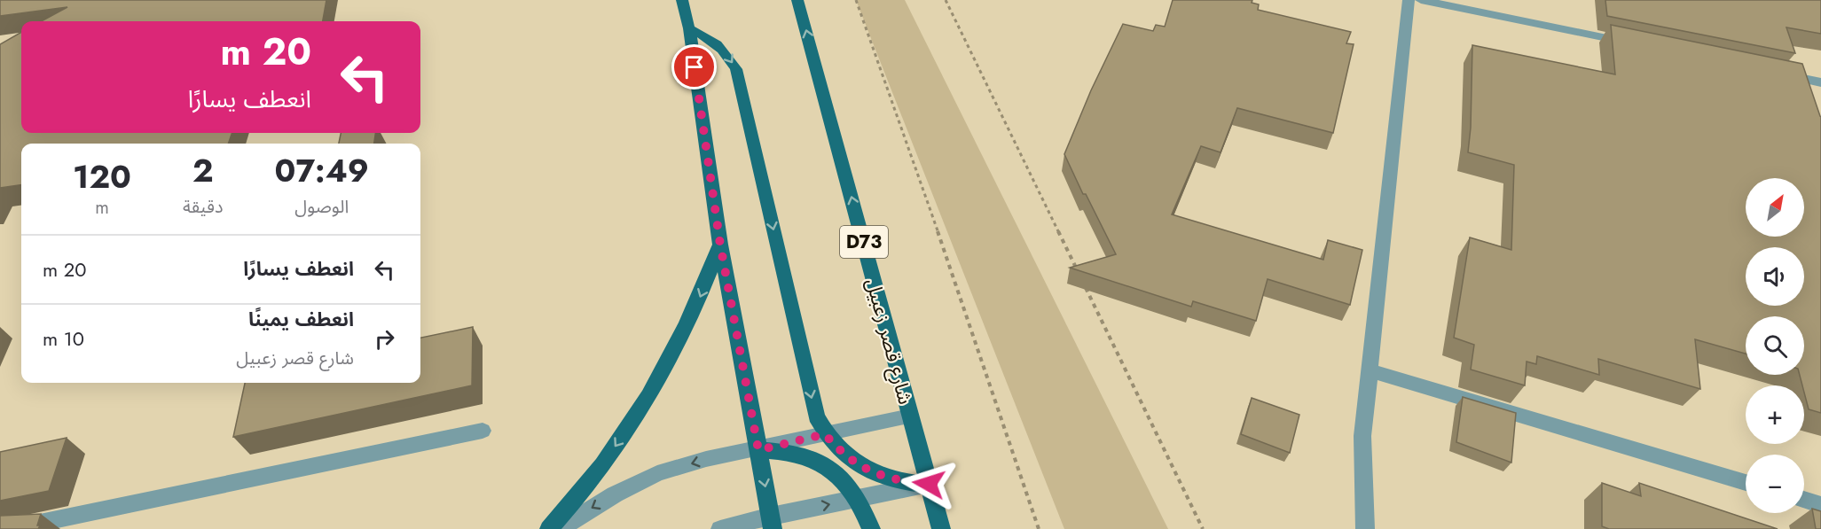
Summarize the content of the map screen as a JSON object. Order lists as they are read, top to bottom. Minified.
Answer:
{"streets":{"main road":["D73","شارع قصر زعبيل"]},"north":"top right","page":{"turn":["20 m","انعطف يسارًا"],"eta":["07:49","الوصول","2","دقيقة","120","m"],"map_buttons":["+","−"],"list":[{"name":"انعطف يسارًا","value":"20 m"},{"name":"انعطف يمينًا","note":"شارع قصر زعبيل","value":"10 m"}]}}
